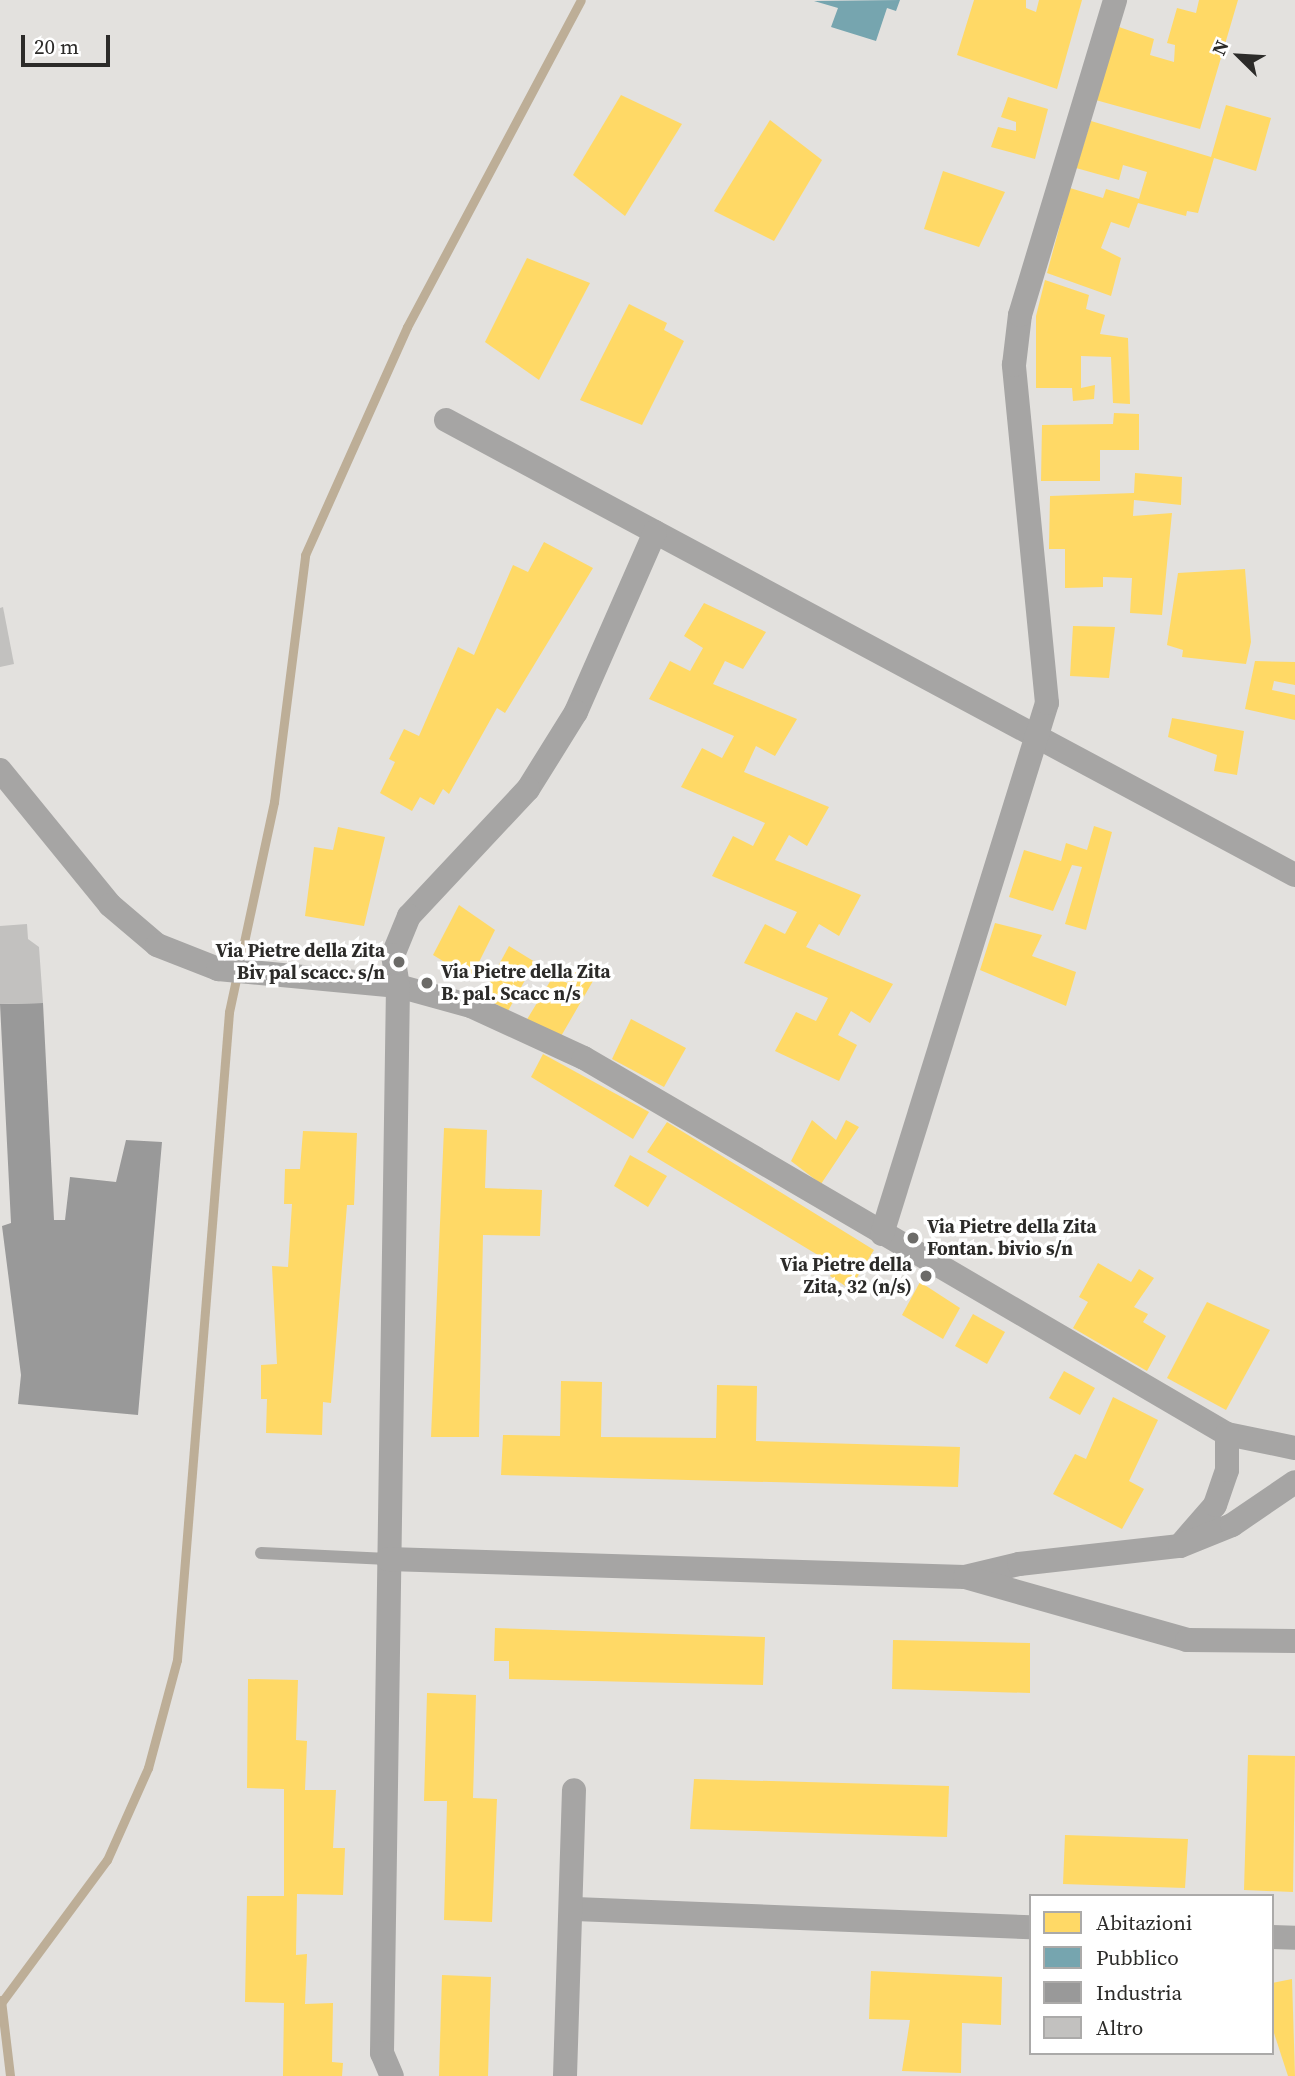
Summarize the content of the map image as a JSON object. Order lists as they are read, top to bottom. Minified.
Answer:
{"places":["Via Pietre della Zita Biv pal scacc. s/n","Via Pietre della Zita B. pal. Scacc n/s","Via Pietre della Zita Fontan. bivio s/n","Via Pietre della Zita, 32 (n/s)"],"legend":["Abitazioni","Pubblico","Industria","Altro"],"scale_bar":"20 m","north":"top left"}
